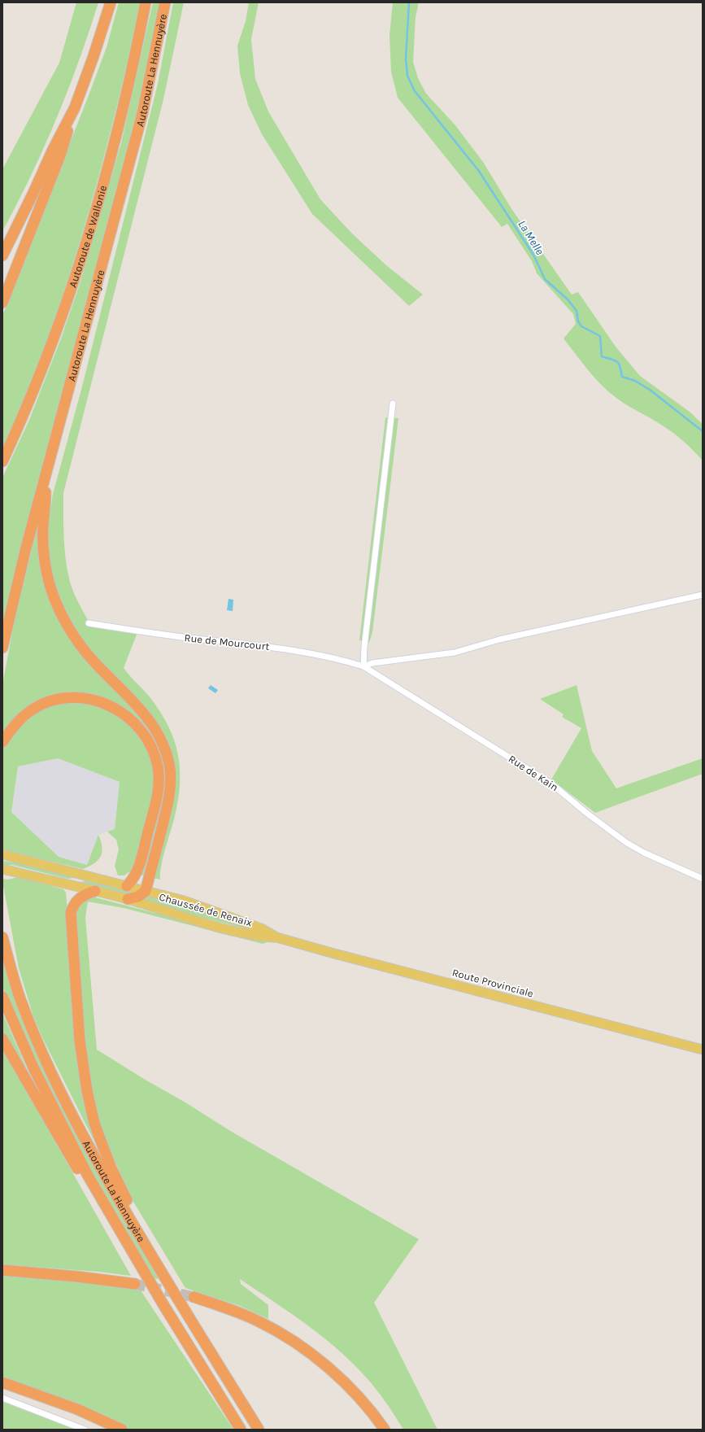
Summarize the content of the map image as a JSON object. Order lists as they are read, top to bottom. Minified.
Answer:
{"streets":{"highway":["Autoroute La Hennuyère","Autoroute de Wallonie"],"main road":["Chaussée de Renaix","Route Provinciale"],"street":["Rue de Mourcourt","Rue de Kain"]},"crossings":[["Rue de Mourcourt","Rue de Kain"],["Chaussée de Renaix","Route Provinciale"]],"water":["La Melle"]}
